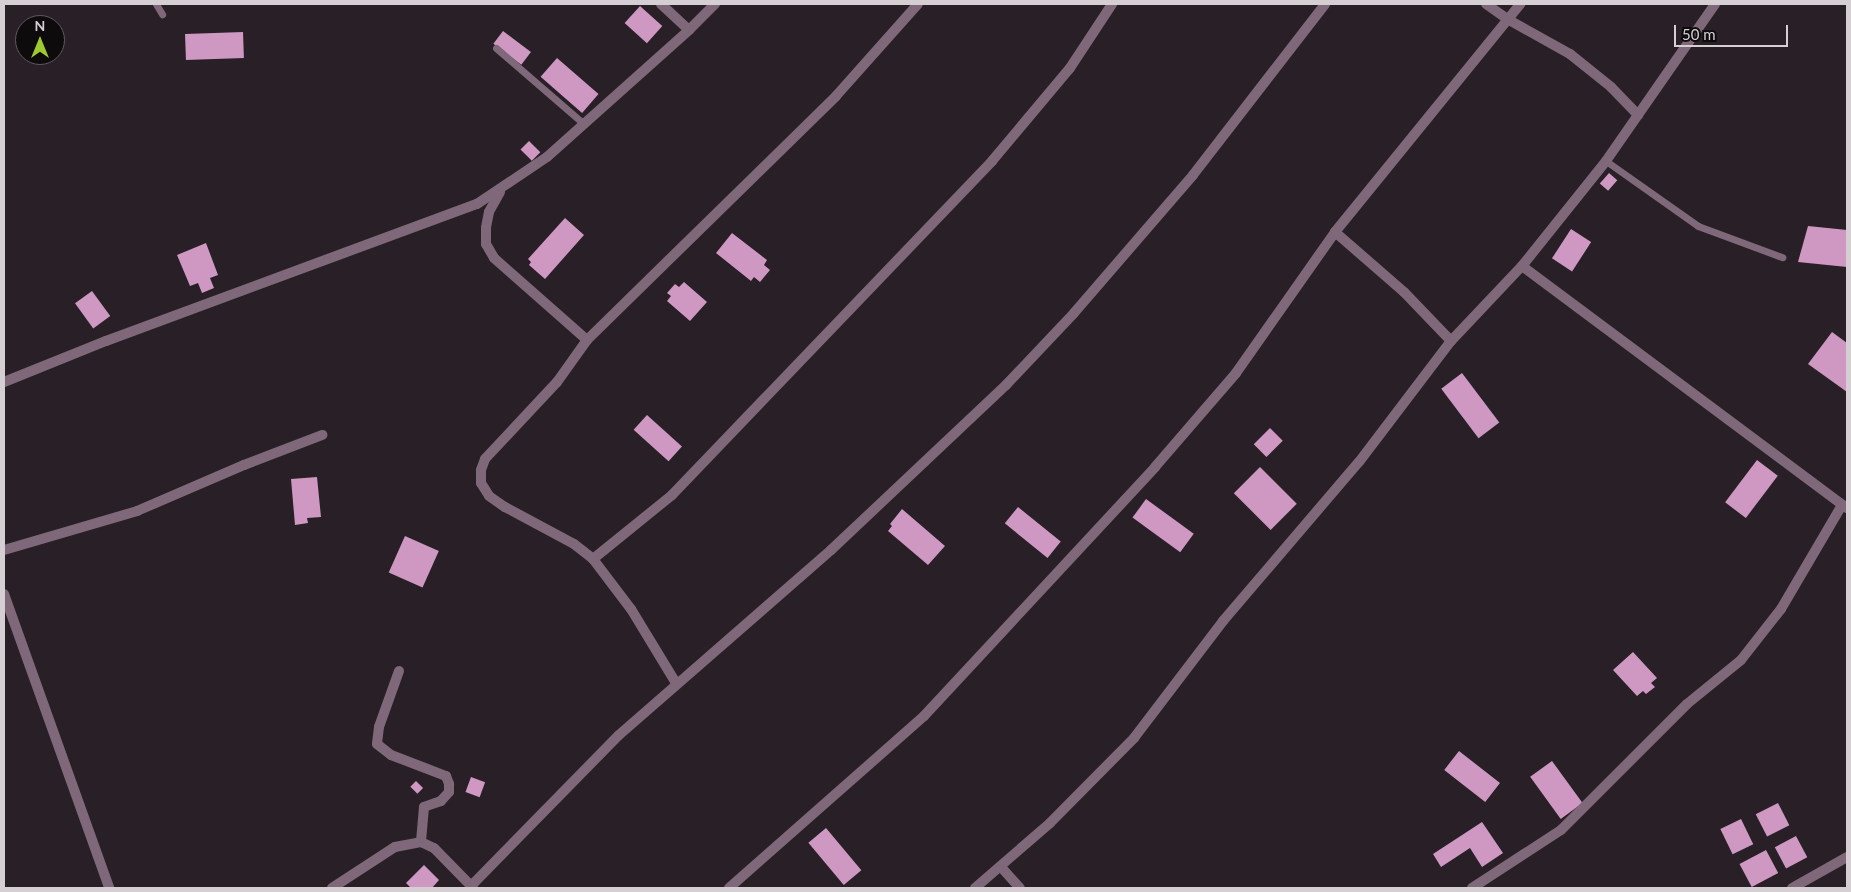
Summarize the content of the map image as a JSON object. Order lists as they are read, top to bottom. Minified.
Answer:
{"scale_bar":"50 m","north":"top"}
